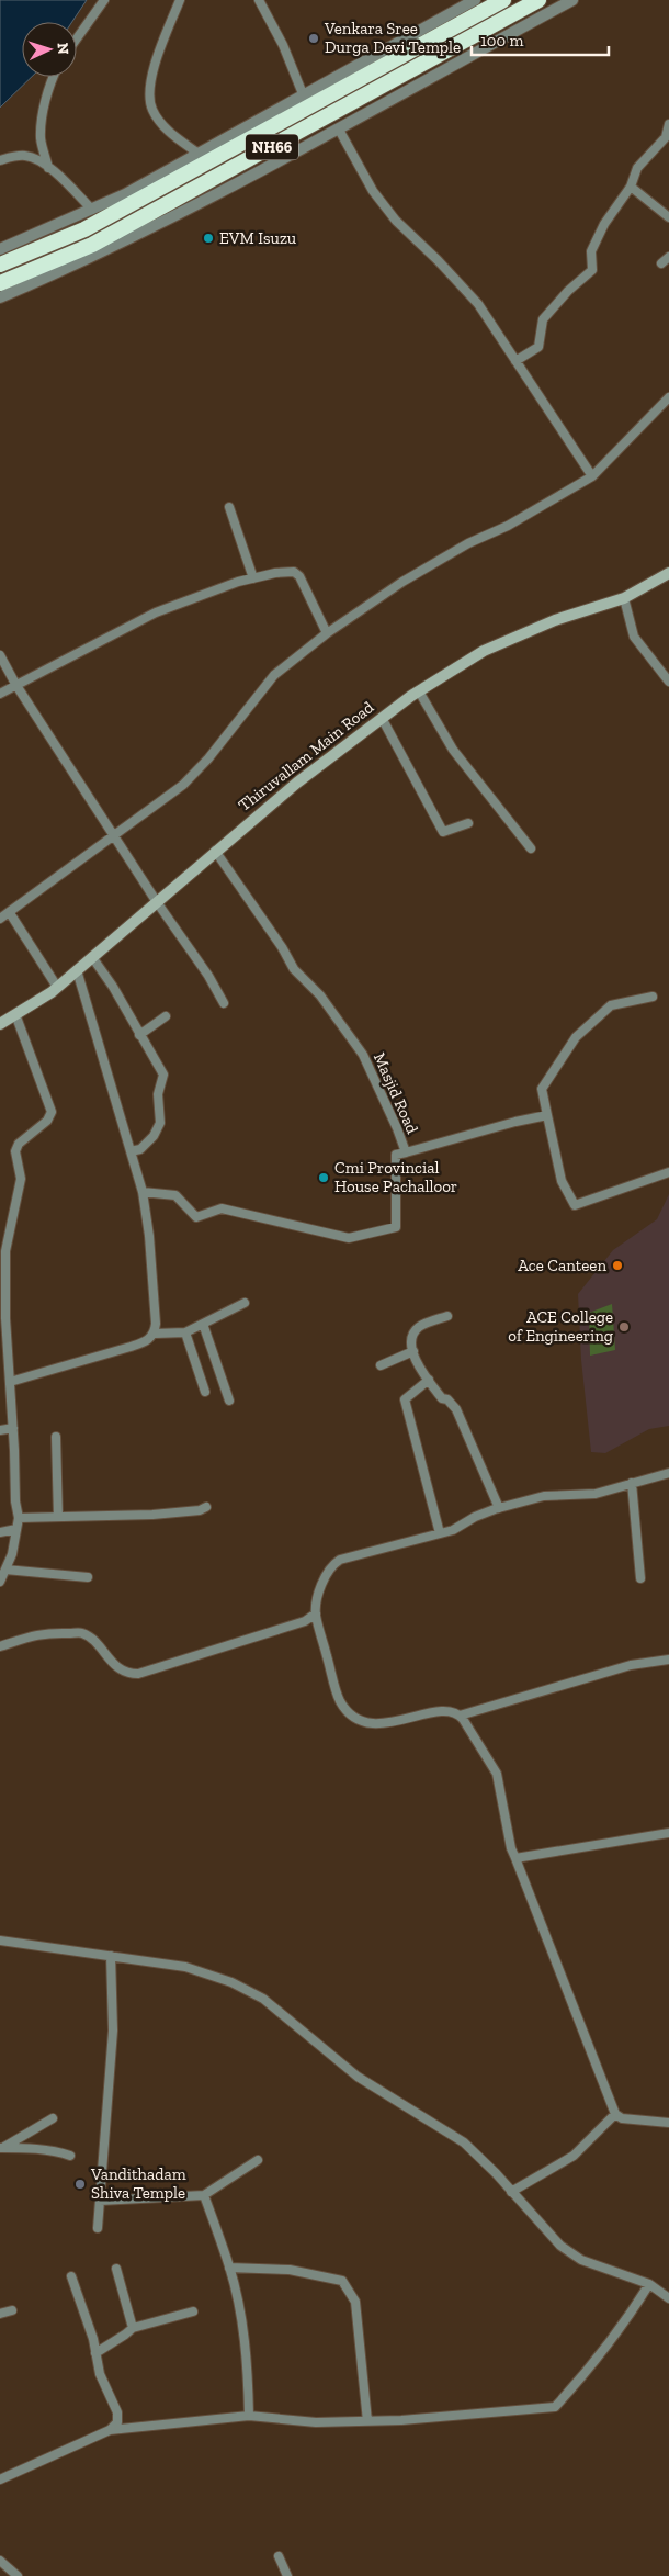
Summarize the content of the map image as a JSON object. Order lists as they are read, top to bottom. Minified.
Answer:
{"streets":{"highway":["NH66"],"main road":["Thiruvallam Main Road"],"street":["Masjid Road"]},"crossings":[["Thiruvallam Main Road","Masjid Road"]],"places":["Venkara Sree Durga Devi Temple","EVM Isuzu","Cmi Provincial House Pachalloor","Ace Canteen","ACE College of Engineering","Vandithadam Shiva Temple"],"scale_bar":"100 m","north":"right"}
